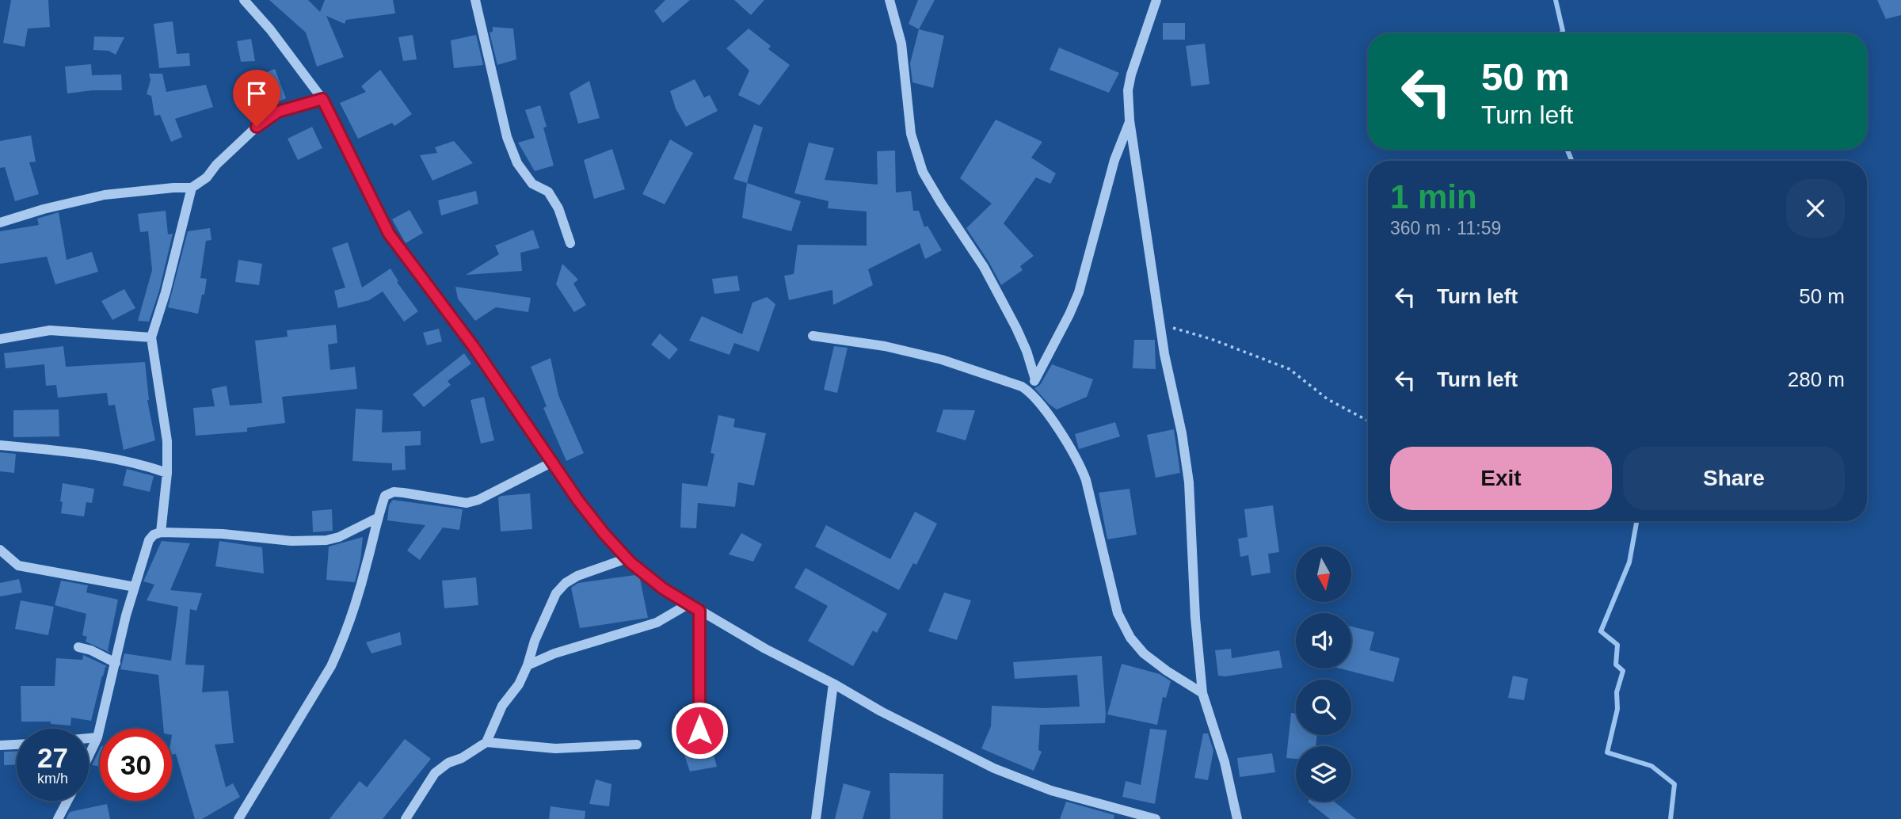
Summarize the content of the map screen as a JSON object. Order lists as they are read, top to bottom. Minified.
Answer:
{"north":"bottom","page":{"turn":["50 m","Turn left"],"heading":["1 min","360 m · 11:59"],"list":[{"name":"Turn left","value":"50 m"},{"name":"Turn left","value":"280 m"}],"buttons":["Exit","Share"],"speed":"27 km/h","limit":"30"}}
